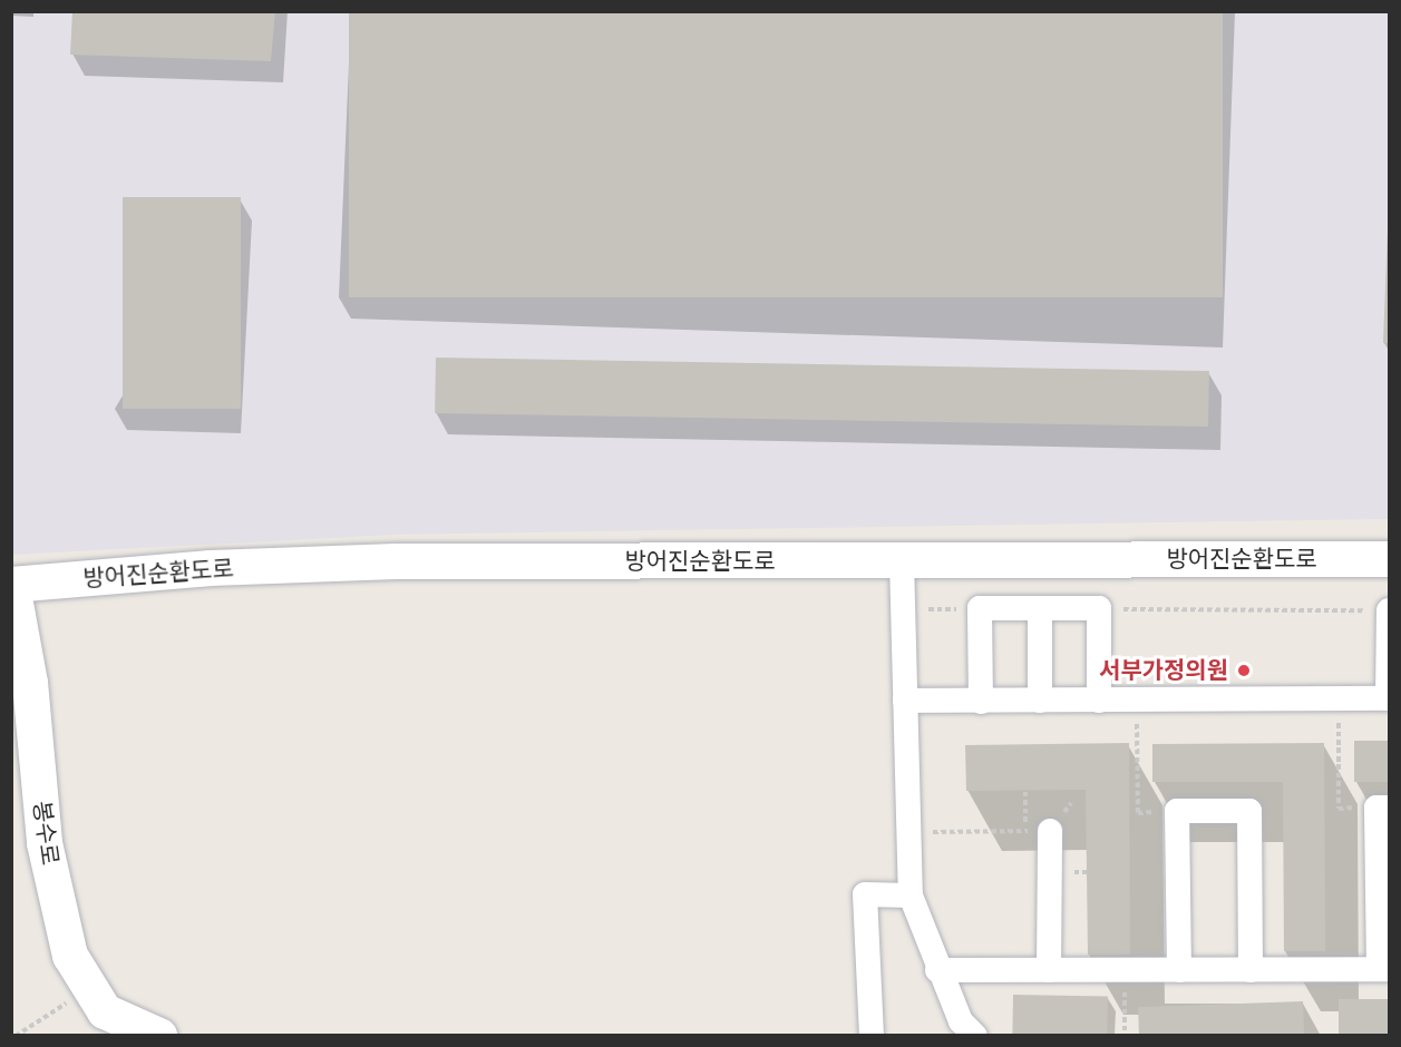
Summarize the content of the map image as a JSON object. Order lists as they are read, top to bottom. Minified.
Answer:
{"streets":{"main road":["방어진순환도로","봉수로"]},"crossings":[["방어진순환도로","봉수로"]],"places":["서부가정의원"]}
